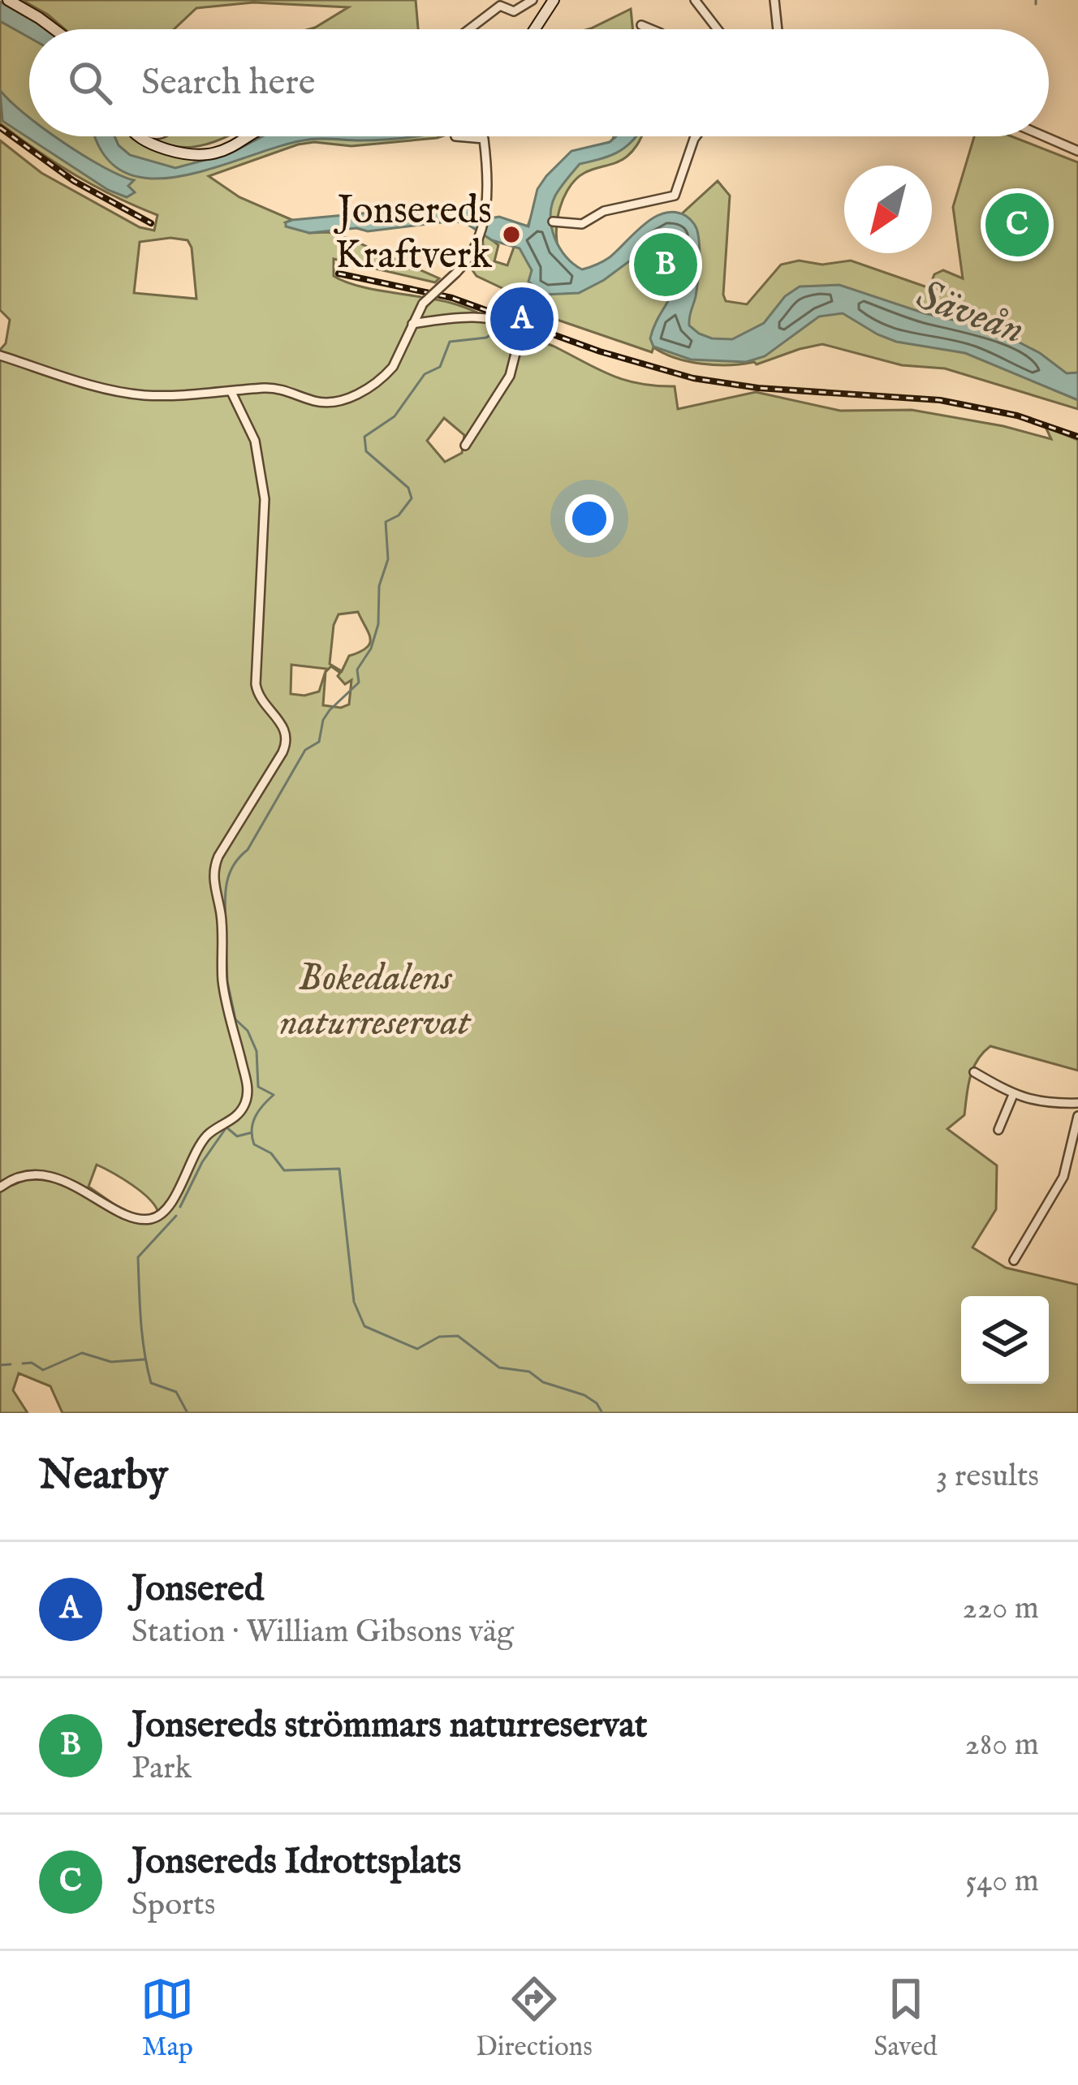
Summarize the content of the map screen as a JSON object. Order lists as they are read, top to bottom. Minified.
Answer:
{"water":["Säveån"],"parks":["Bokedalens naturreservat"],"places":["Jonsereds Kraftverk"],"north":"bottom left","page":{"search":"Search here","pins":["C","B","A"],"heading":["Nearby","3 results"],"list":[{"mark":"A","name":"Jonsered","note":"Station · William Gibsons väg","value":"220 m"},{"mark":"B","name":"Jonsereds strömmars naturreservat","note":"Park","value":"280 m"},{"mark":"C","name":"Jonsereds Idrottsplats","note":"Sports","value":"540 m"}],"nav":["Map","Directions","Saved"]}}
